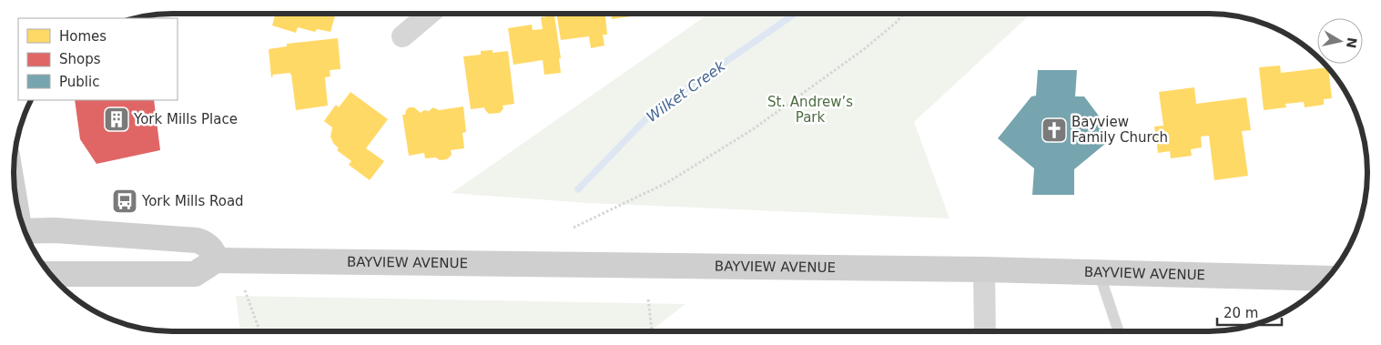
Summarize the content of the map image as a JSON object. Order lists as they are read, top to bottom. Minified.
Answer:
{"streets":{"main road":["BAYVIEW AVENUE"]},"water":["Wilket Creek"],"parks":["St. Andrew’s Park"],"places":{"building":["York Mills Place"],"church":["Bayview Family Church"],"bus stop":["York Mills Road"]},"legend":["Homes","Shops","Public"],"scale_bar":"20 m","north":"right"}
